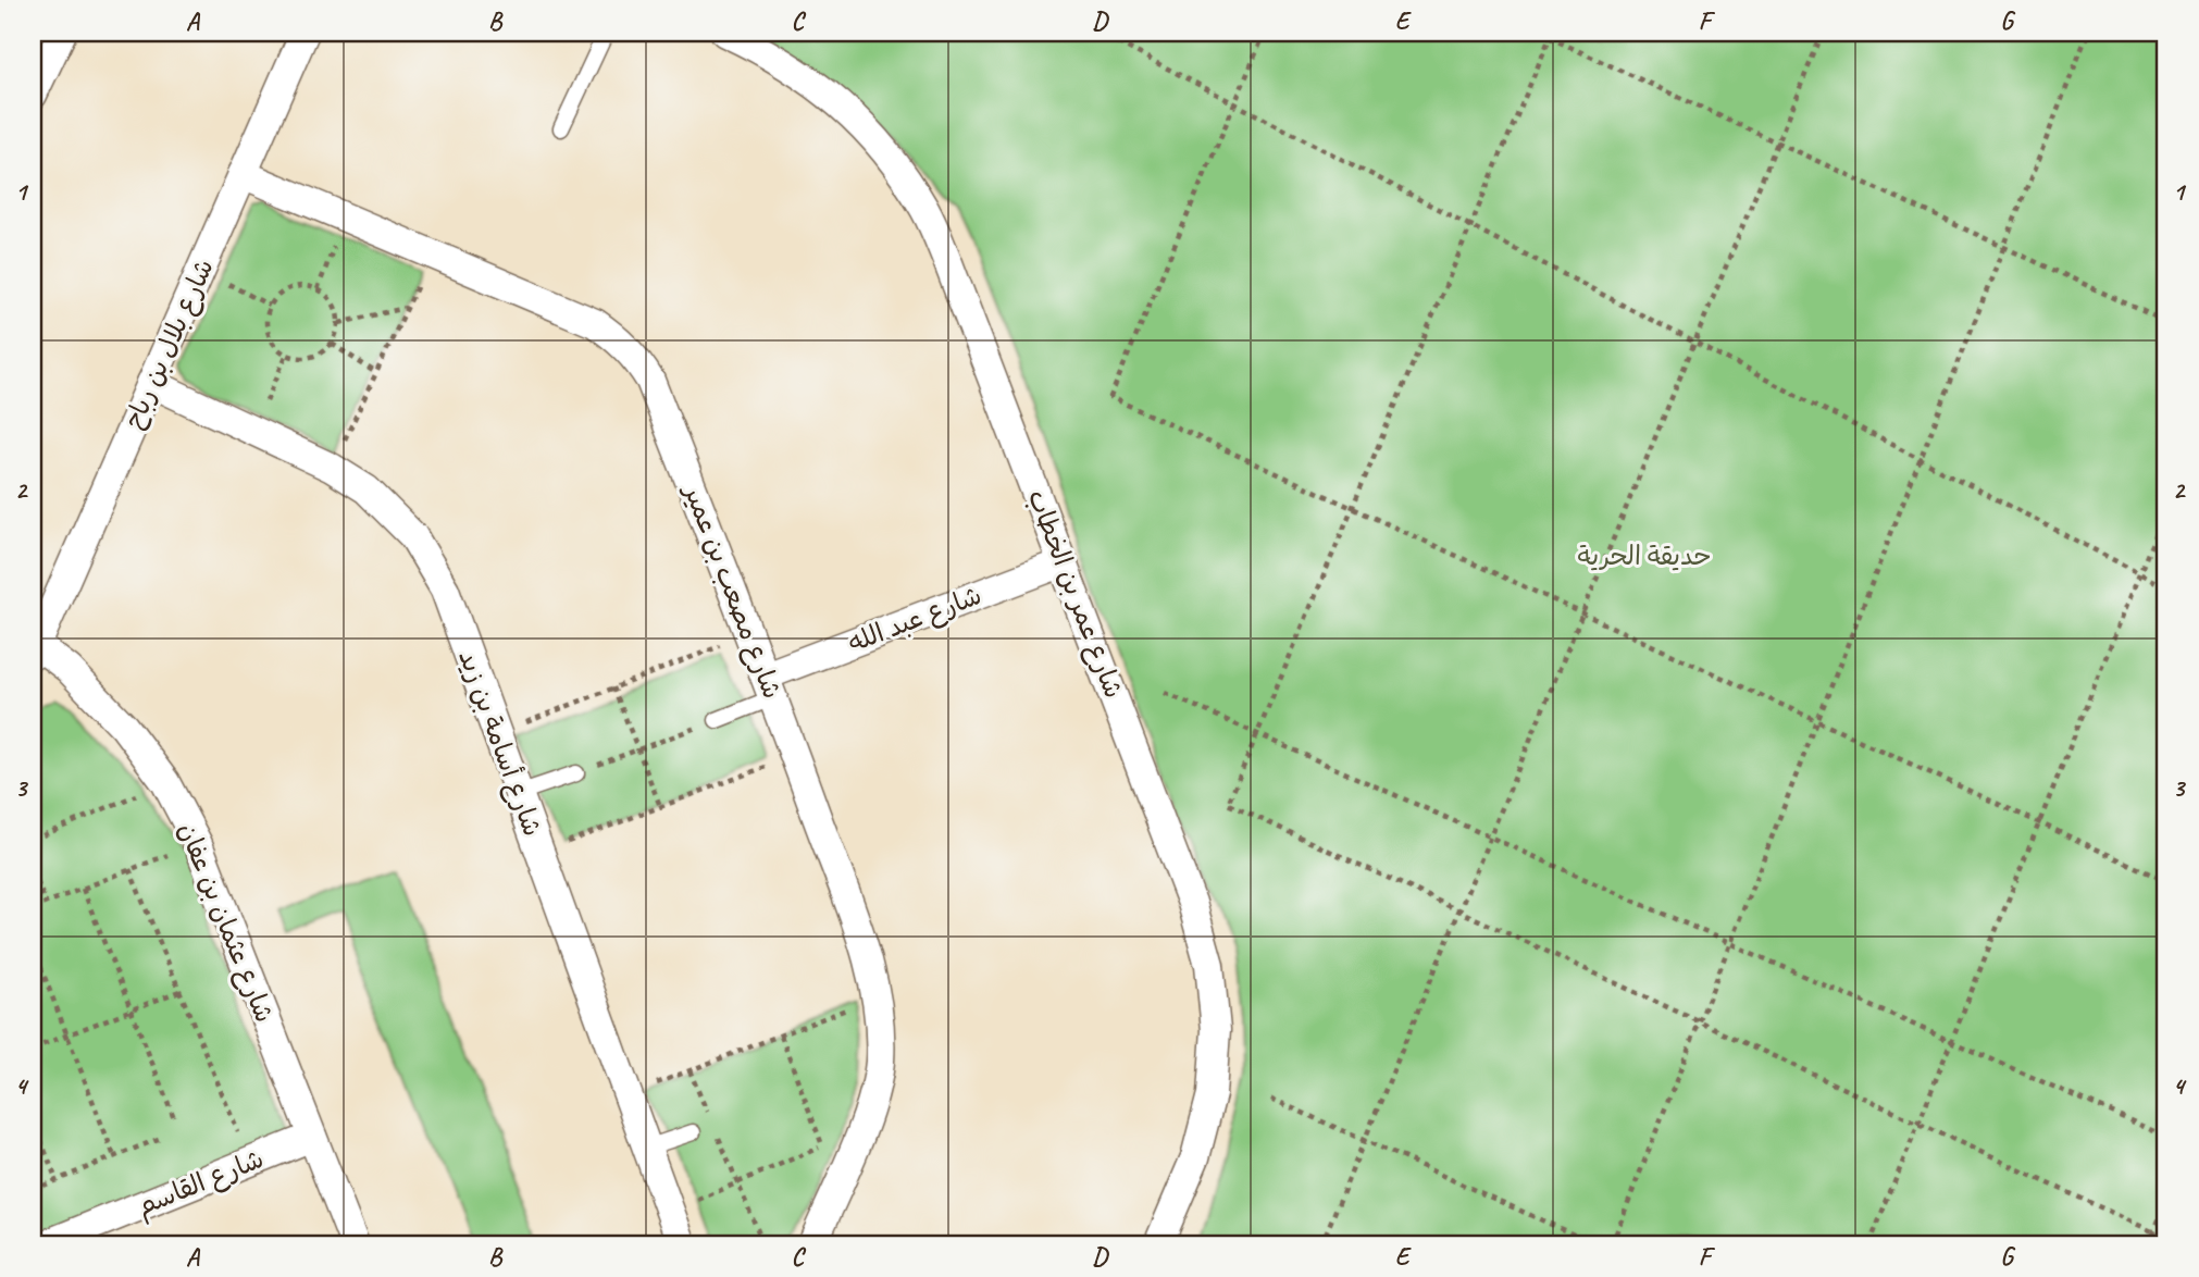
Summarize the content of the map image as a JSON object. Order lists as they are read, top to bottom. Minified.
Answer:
{"streets":{"street":["شارع بلال بن رباح","شارع مصعب بن عمير","شارع عمر بن الخطاب","شارع عبد الله","شارع أسامة بن زيد","شارع عثمان بن عفان","شارع القاسم"]},"crossings":[["شارع بلال بن رباح","شارع مصعب بن عمير"],["شارع بلال بن رباح","شارع أسامة بن زيد"],["شارع بلال بن رباح","شارع عثمان بن عفان"],["شارع مصعب بن عمير","شارع عبد الله"],["شارع عمر بن الخطاب","شارع عبد الله"],["شارع عثمان بن عفان","شارع القاسم"]],"parks":["حديقة الحرية"],"grid":{"columns":["A","B","C","D","E","F","G"],"rows":["1","2","3","4"]}}
